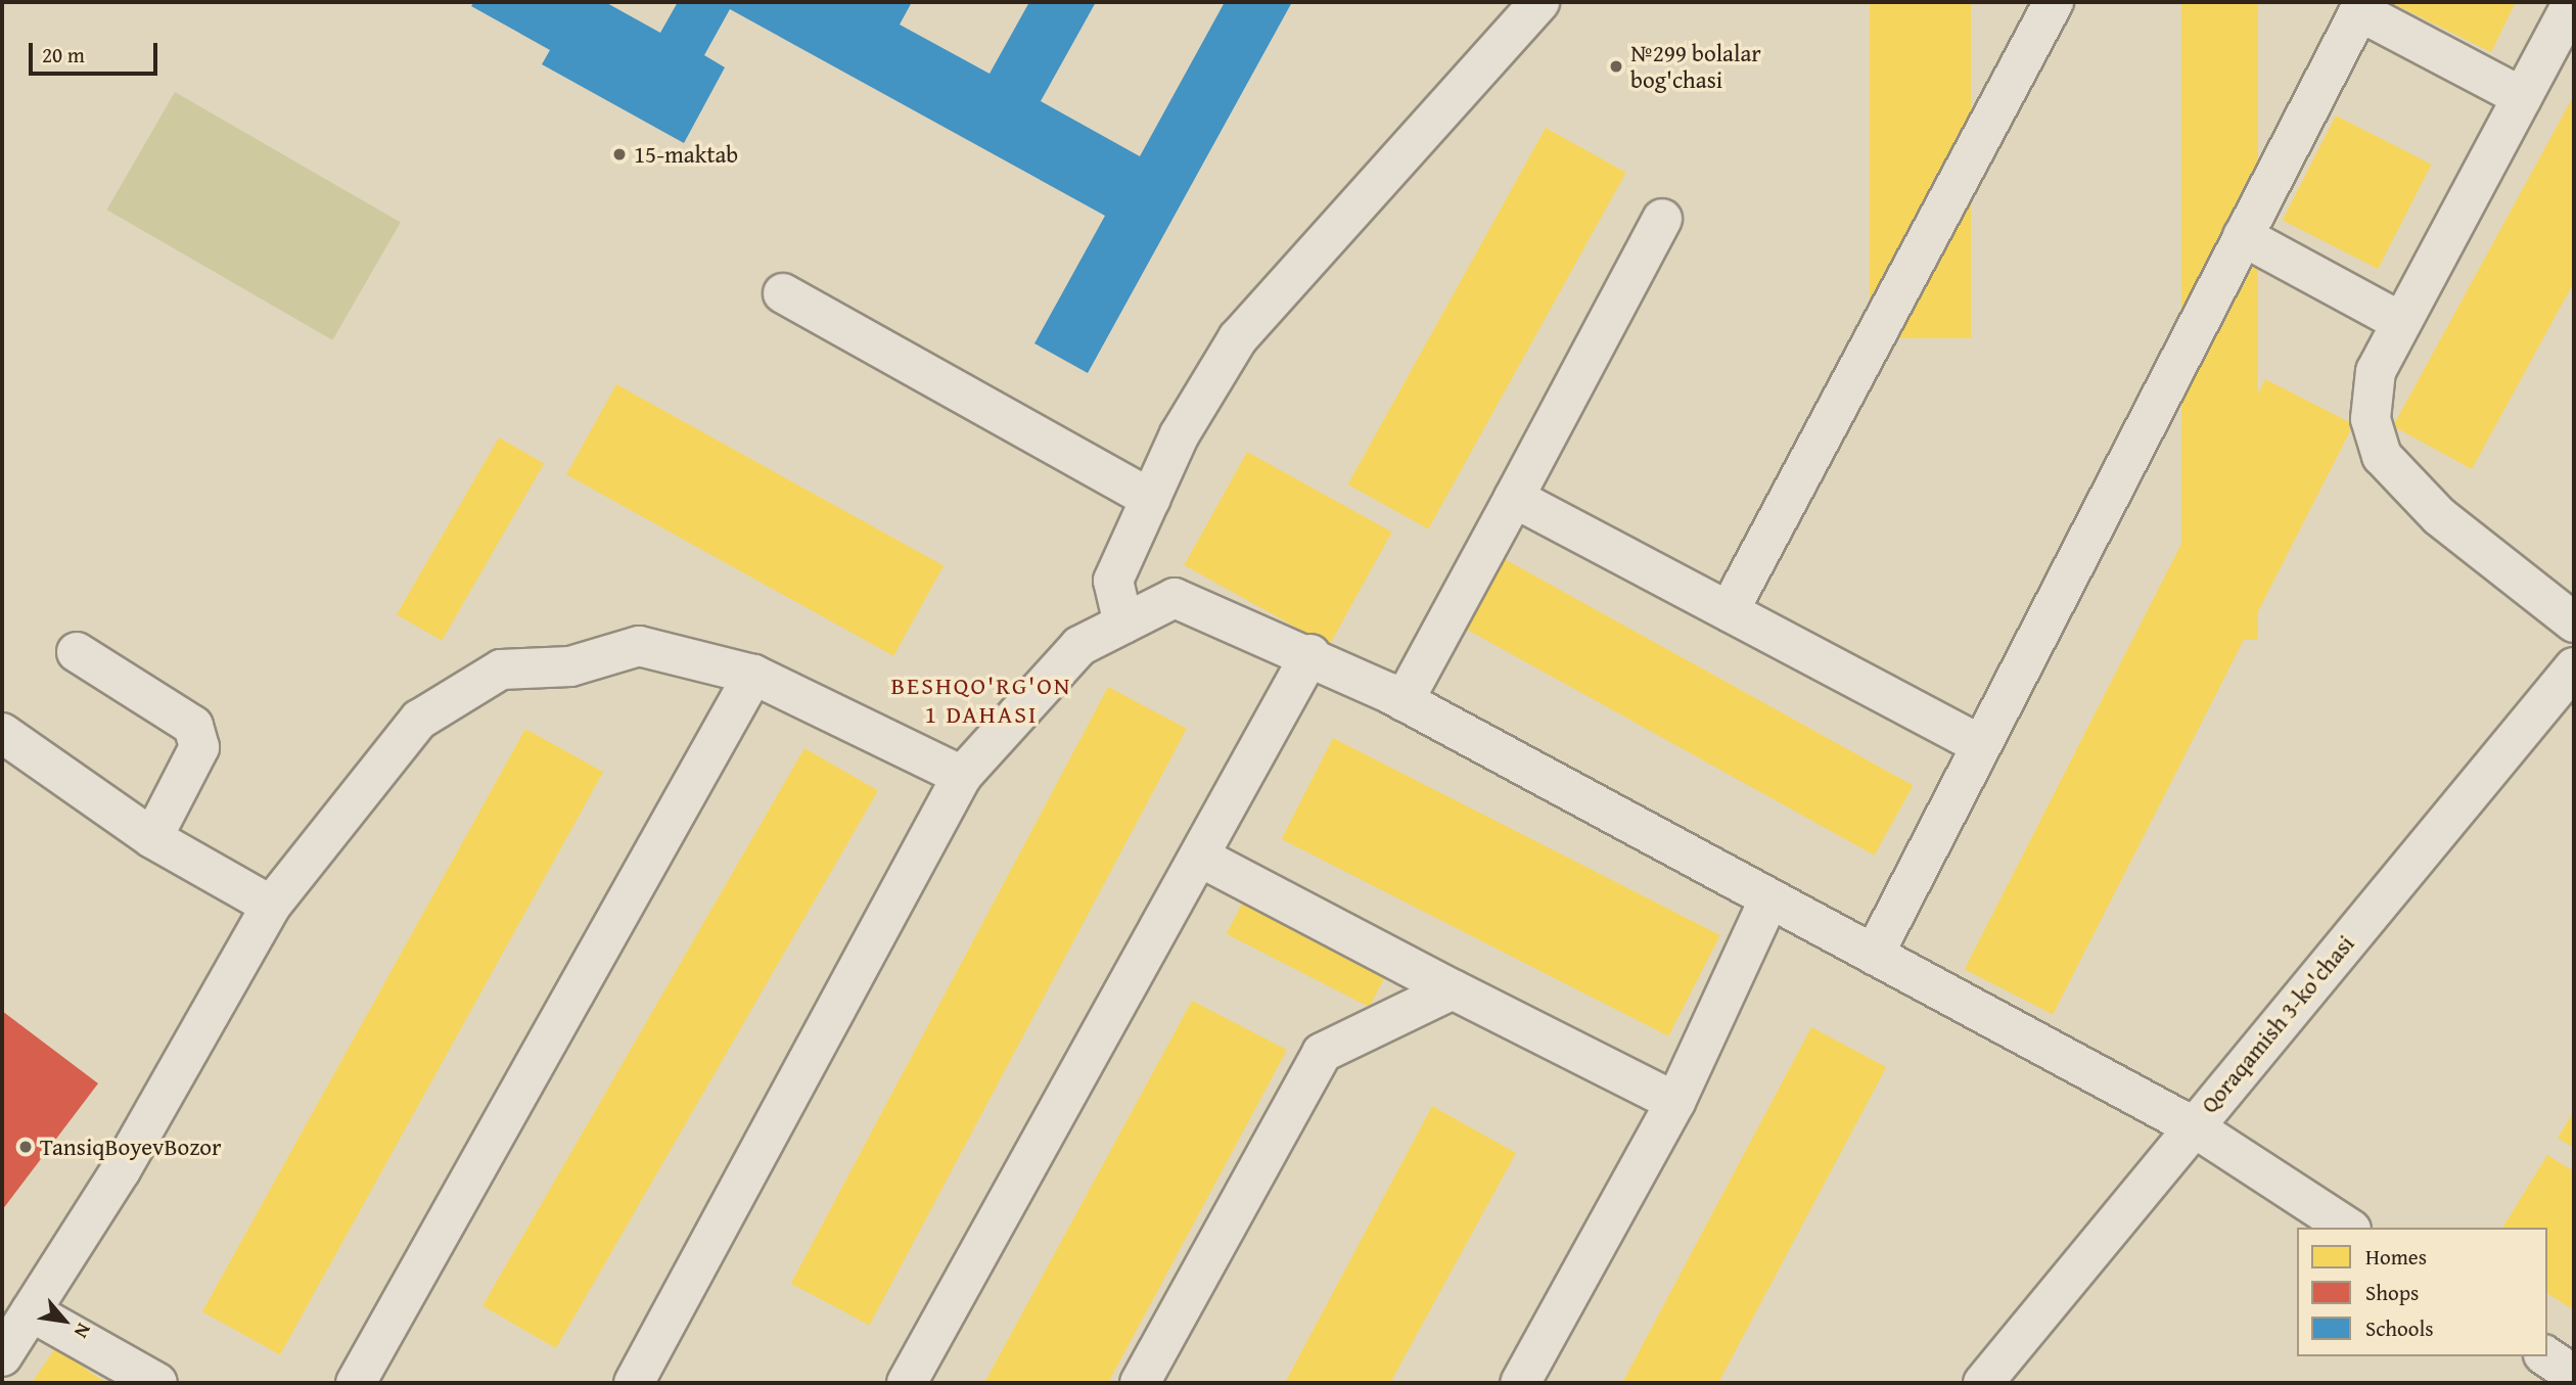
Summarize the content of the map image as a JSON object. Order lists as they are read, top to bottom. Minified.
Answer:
{"streets":{"street":["Qoraqamish 3-ko'chasi"]},"districts":["BESHQO'RG'ON 1 DAHASI"],"places":["№299 bolalar bog'chasi","15-maktab","TansiqBoyevBozor"],"legend":["Homes","Shops","Schools"],"scale_bar":"20 m","north":"bottom right"}
